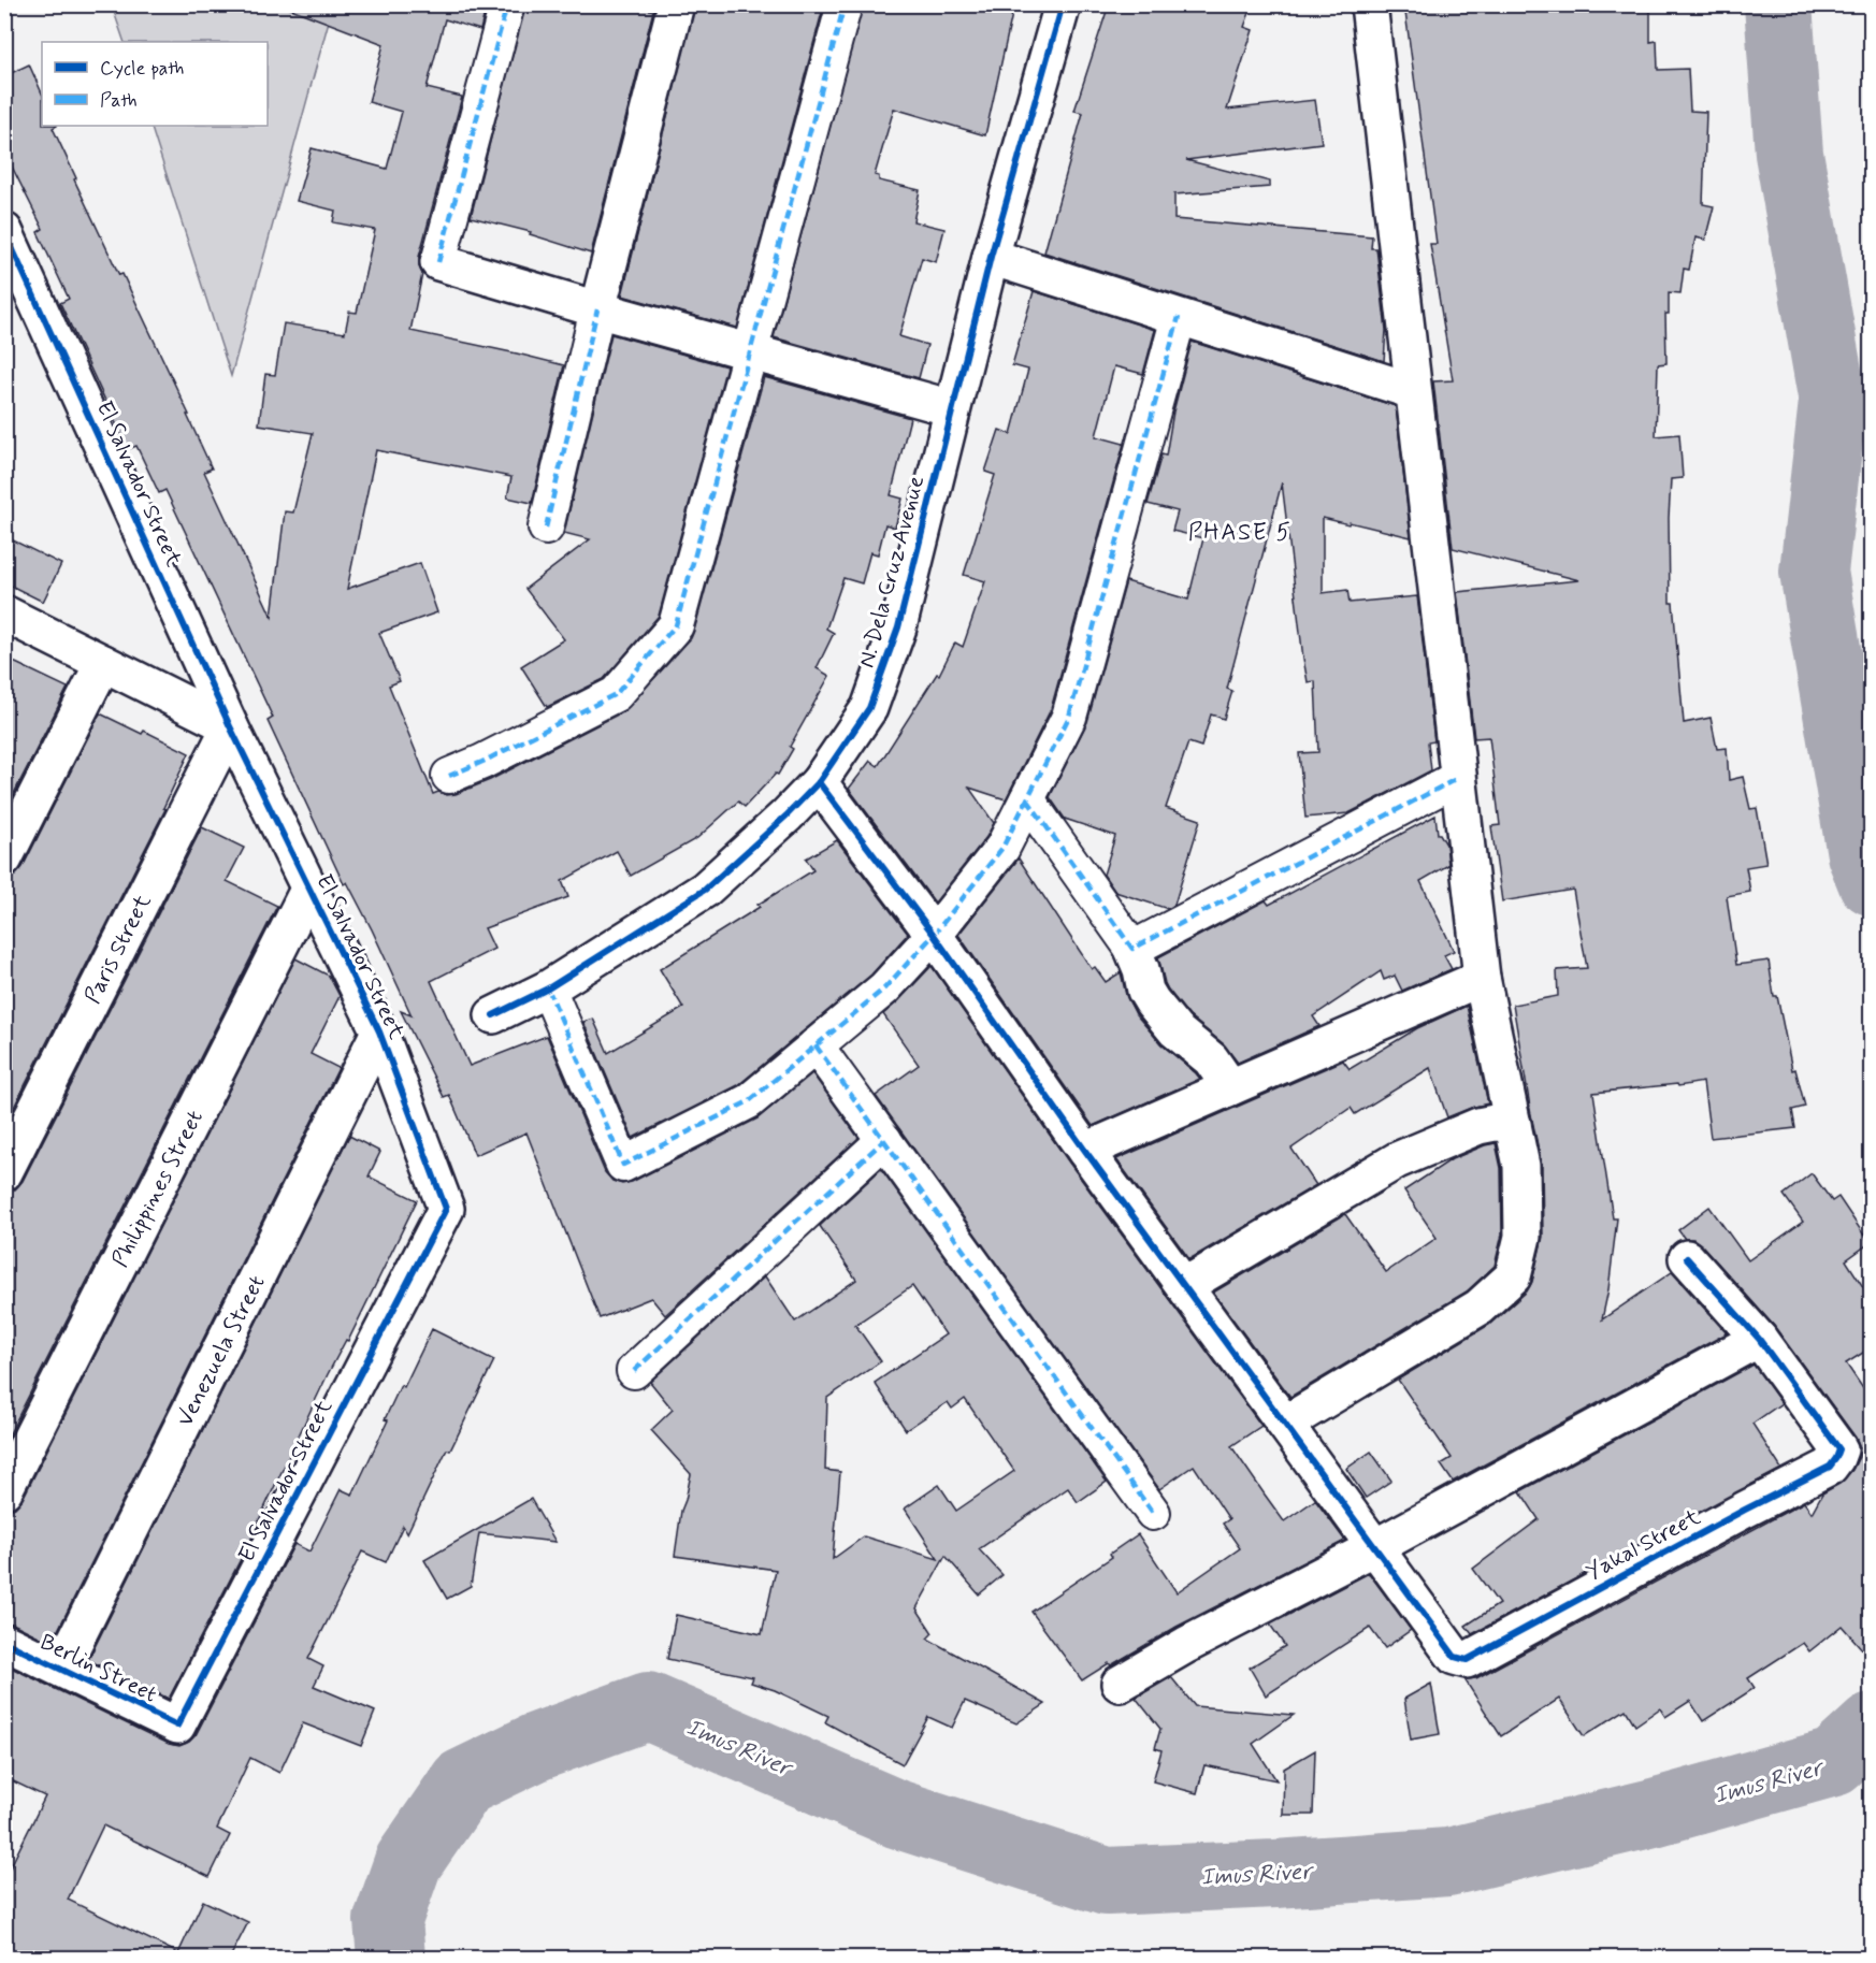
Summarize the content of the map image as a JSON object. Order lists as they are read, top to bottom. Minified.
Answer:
{"streets":{"street":["El Salvador Street","N. Dela Cruz Avenue","Paris Street","Philippines Street","Venezuela Street","Yakal Street","Berlin Street"]},"crossings":[["El Salvador Street","Paris Street"],["El Salvador Street","Philippines Street"],["El Salvador Street","Venezuela Street"],["El Salvador Street","Berlin Street"],["Venezuela Street","Berlin Street"]],"districts":["PHASE 5"],"water":["Imus River"],"legend":["Cycle path","Path"]}
